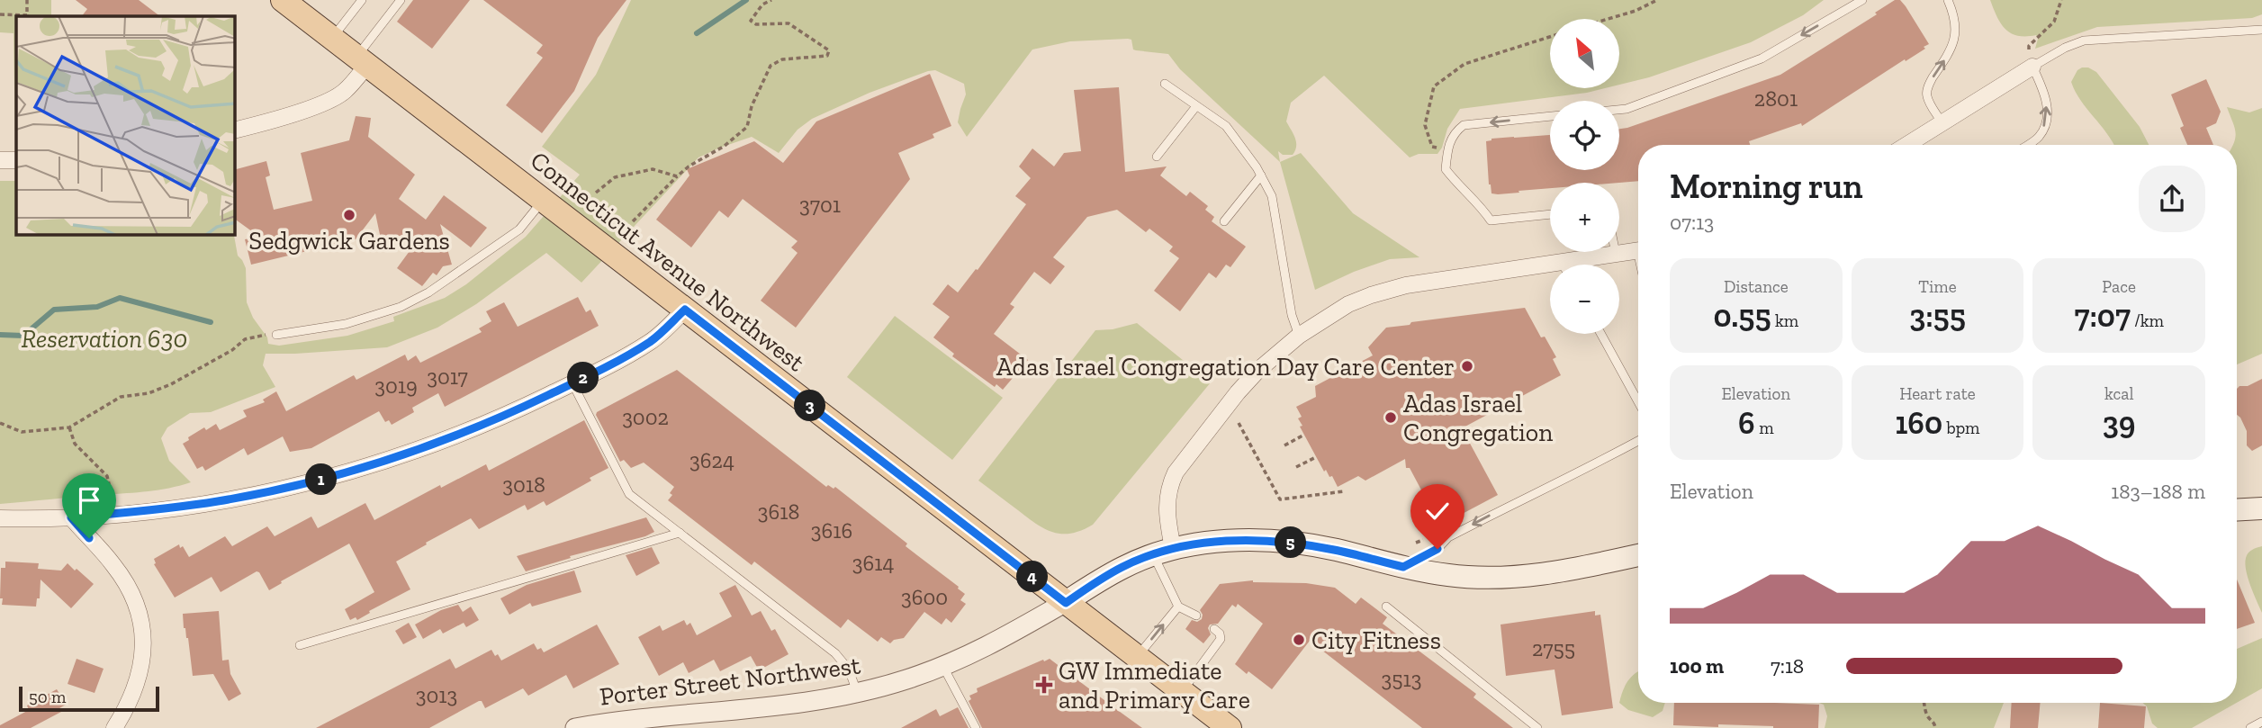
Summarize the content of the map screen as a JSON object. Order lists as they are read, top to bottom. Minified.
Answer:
{"streets":{"main road":["Connecticut Avenue Northwest","Porter Street Northwest"]},"crossings":[["Connecticut Avenue Northwest","Porter Street Northwest"]],"parks":["Reservation 630"],"places":{"other":["Sedgwick Gardens","Adas Israel Congregation Day Care Center","Adas Israel Congregation","City Fitness"],"health":["GW Immediate and Primary Care"]},"house_numbers":["2801","3701","3017","3019","3002","3624","3018","3618","3616","3614","3600","2755","3513","3013"],"scale_bar":"50 m","north":"top left","page":{"map_buttons":["+","−"],"heading":["Morning run","07:13"],"stats":[["Distance","0.55 km"],["Time","3:55"],["Pace","7:07 /km"],["Elevation","6 m"],["Heart rate","160 bpm"],["kcal","39"]],"pins":["2","3","1","5","4"],"chart":["Elevation","183–188 m"],"list":[{"name":"100 m","note":"7:18"}],"scale":"50 m"}}
